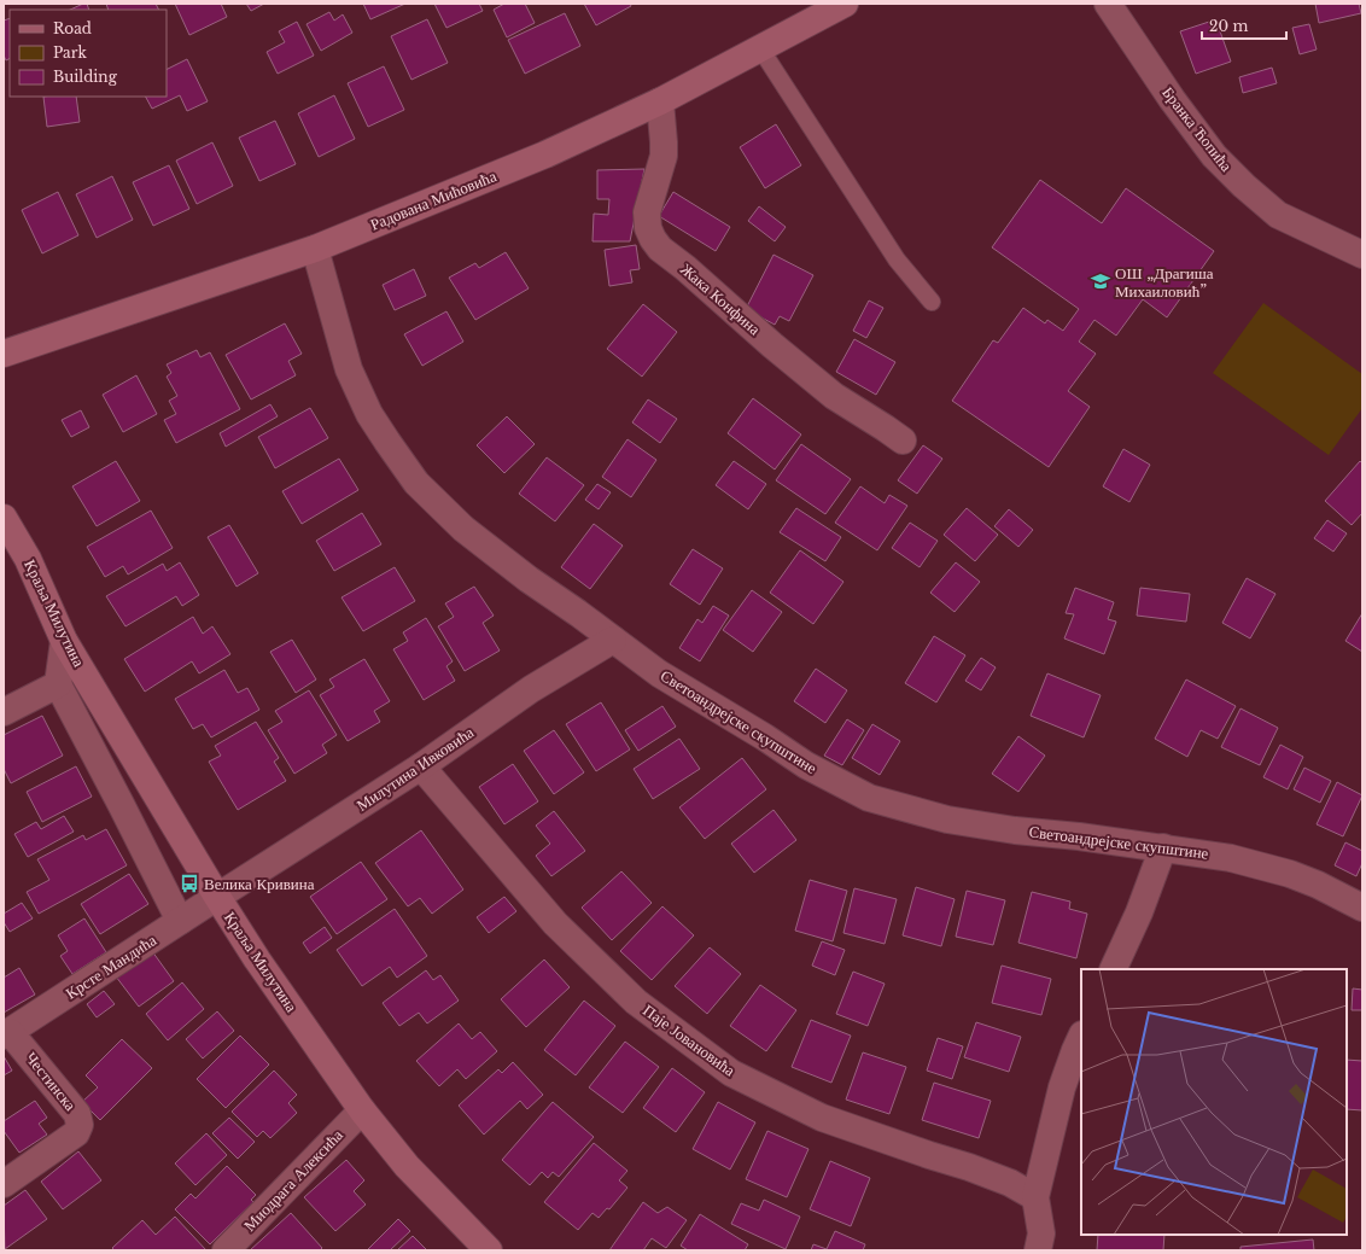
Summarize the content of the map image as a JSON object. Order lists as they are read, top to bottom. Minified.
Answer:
{"streets":{"street":["Бранка Ћопића","Радована Мићовића","Жака Конфина","Краља Милутина","Светоандрејске скупштине","Милутина Ивковића","Крсте Мандића","Паје Јовановића","Честинска","Миодрага Алексића"]},"crossings":[["Радована Мићовића","Жака Конфина"],["Радована Мићовића","Светоандрејске скупштине"],["Краља Милутина","Милутина Ивковића"],["Краља Милутина","Крсте Мандића"],["Краља Милутина","Миодрага Алексића"],["Светоандрејске скупштине","Милутина Ивковића"],["Милутина Ивковића","Крсте Мандића"],["Милутина Ивковића","Паје Јовановића"],["Крсте Мандића","Честинска"]],"places":{"school or university":["ОШ „Драгиша Михаиловић”"],"bus stop":["Велика Кривина"]},"legend":["Road","Park","Building"],"scale_bar":"20 m"}
